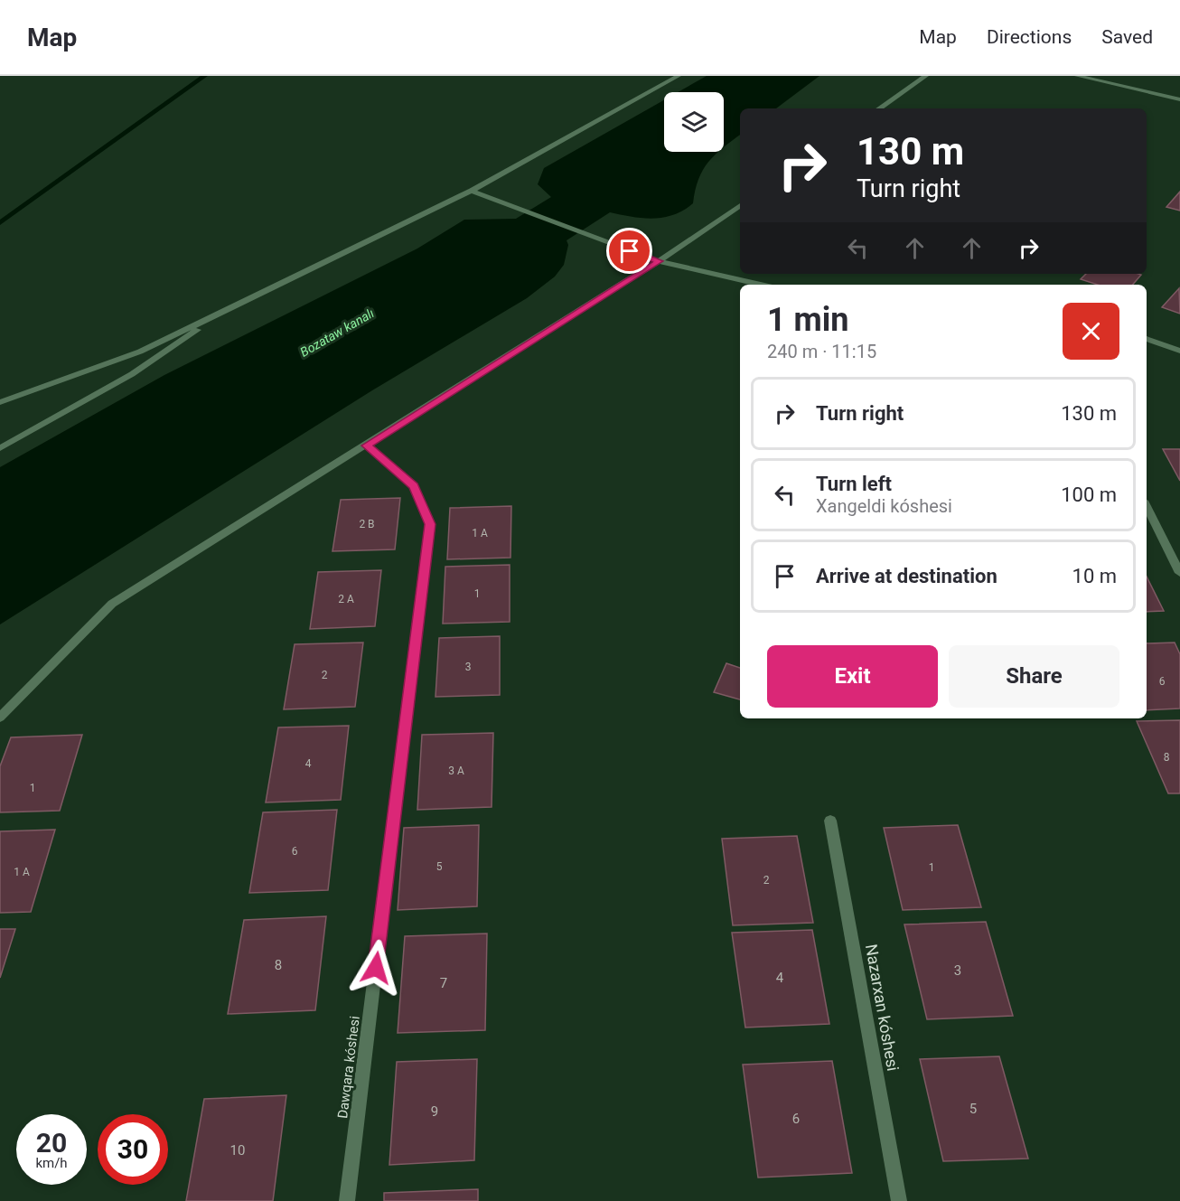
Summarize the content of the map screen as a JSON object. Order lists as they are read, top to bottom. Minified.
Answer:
{"streets":{"street":["Nazarxan kóshesi","Dawqara kóshesi"]},"water":["Bozataw kanalı"],"house_numbers":["2 В","1 А","1","2 А","3","2","6","8","4","3 А","1","6","5","1","1 А","2","8","3","4","7","5","9","6","10"],"page":{"header":"Map","nav":["Map","Directions","Saved"],"turn":["130 m","Turn right"],"heading":["1 min","240 m · 11:15"],"list":[{"name":"Turn right","value":"130 m"},{"name":"Turn left","note":"Xangeldi kóshesi","value":"100 m"},{"name":"Arrive at destination","value":"10 m"}],"buttons":["Exit","Share"],"speed":"20 km/h","limit":"30"}}
